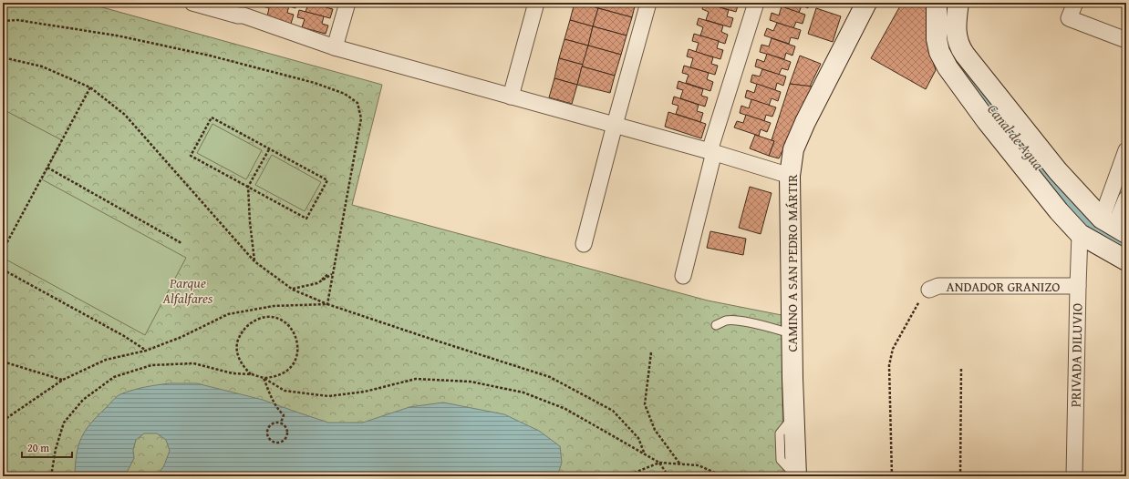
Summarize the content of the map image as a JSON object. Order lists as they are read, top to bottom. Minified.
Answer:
{"streets":{"main road":["CAMINO A SAN PEDRO MÁRTIR"],"street":["ANDADOR GRANIZO","PRIVADA DILUVIO"]},"crossings":[["ANDADOR GRANIZO","PRIVADA DILUVIO"]],"water":["Canal de Agua"],"parks":["Parque Alfalfares"],"scale_bar":"20 m"}
